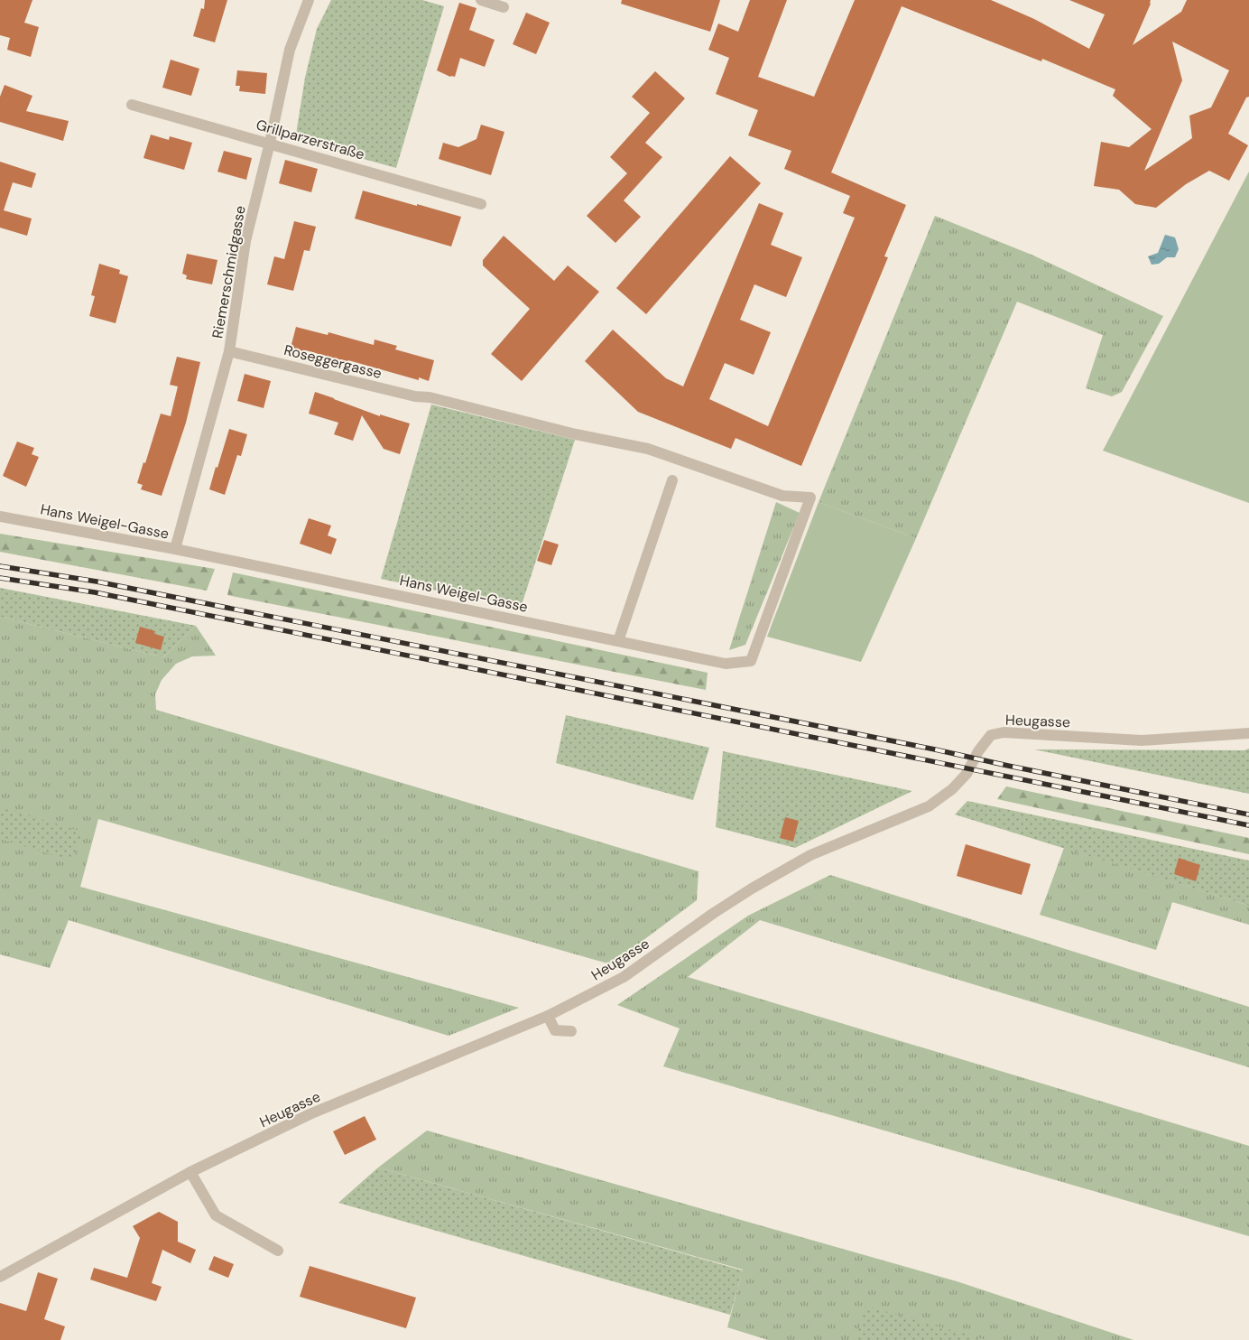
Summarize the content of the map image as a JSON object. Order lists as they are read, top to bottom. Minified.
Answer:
{"streets":{"street":["Grillparzerstraße","Riemerschmidgasse","Roseggergasse","Hans Weigel-Gasse","Heugasse"]},"crossings":[["Grillparzerstraße","Riemerschmidgasse"],["Riemerschmidgasse","Roseggergasse"],["Riemerschmidgasse","Hans Weigel-Gasse"],["Roseggergasse","Hans Weigel-Gasse"]]}
